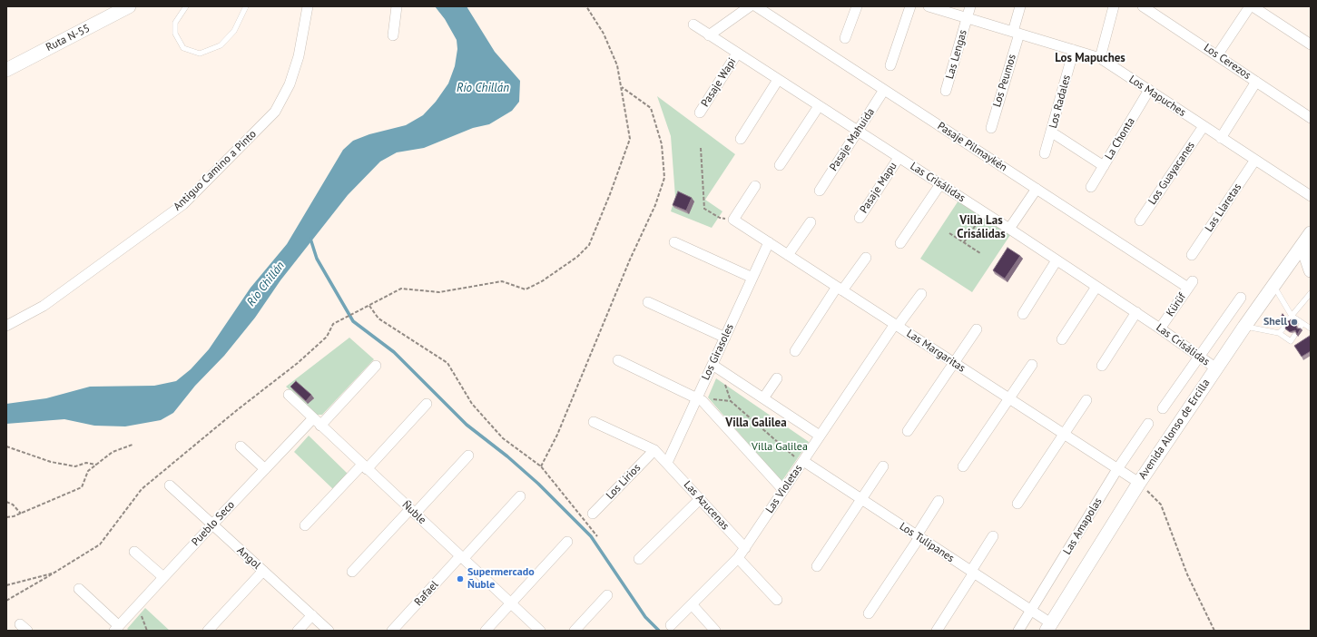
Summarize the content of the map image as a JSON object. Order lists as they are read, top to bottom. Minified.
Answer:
{"streets":{"main road":["Ruta N-55","Avenida Alonso de Ercilla"],"street":["Las Lengas","Los Cerezos","Los Peumos","Pasaje Wapi","Los Mapuches","Los Radales","La Chonta","Pasaje Mahuida","Pasaje Pilmaykén","Antiguo Camino a Pinto","Los Guayacanes","Las Crisálidas","Pasaje Mapu","Las Llaretas","Kürüf","Las Margaritas","Los Girasoles","Los Lirios","Las Violetas","Las Azucenas","Ñuble","Pueblo Seco","Las Amapolas","Los Tulipanes","Angol","Rafael"]},"crossings":[["Las Lengas","Los Mapuches"],["Los Peumos","Los Mapuches"],["Pasaje Wapi","Las Crisálidas"],["Los Mapuches","Los Radales"],["Los Mapuches","La Chonta"],["Los Mapuches","Los Guayacanes"],["Los Mapuches","Las Llaretas"],["Pasaje Mahuida","Pasaje Pilmaykén"],["Pasaje Mahuida","Las Crisálidas"],["Pasaje Pilmaykén","Kürüf"],["Las Crisálidas","Pasaje Mapu"],["Las Crisálidas","Kürüf"],["Las Crisálidas","Avenida Alonso de Ercilla"],["Las Margaritas","Los Girasoles"],["Las Margaritas","Avenida Alonso de Ercilla"],["Las Margaritas","Las Violetas"],["Las Margaritas","Las Amapolas"],["Los Girasoles","Las Azucenas"],["Avenida Alonso de Ercilla","Los Tulipanes"],["Los Lirios","Las Azucenas"],["Las Violetas","Las Azucenas"],["Las Violetas","Los Tulipanes"],["Ñuble","Pueblo Seco"],["Ñuble","Rafael"],["Pueblo Seco","Angol"],["Las Amapolas","Los Tulipanes"]],"districts":["Los Mapuches","Villa Las Crisálidas","Villa Galilea"],"water":["Río Chillán"],"parks":["Villa Galilea"],"places":["Shell","Supermercado Ñuble"]}
